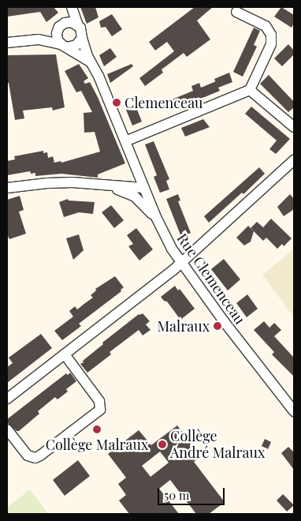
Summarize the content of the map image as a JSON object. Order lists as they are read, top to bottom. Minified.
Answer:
{"streets":{"street":["Rue Clemenceau"]},"places":["Clemenceau","Malraux","Collège Malraux","Collège André Malraux"],"scale_bar":"50 m"}
